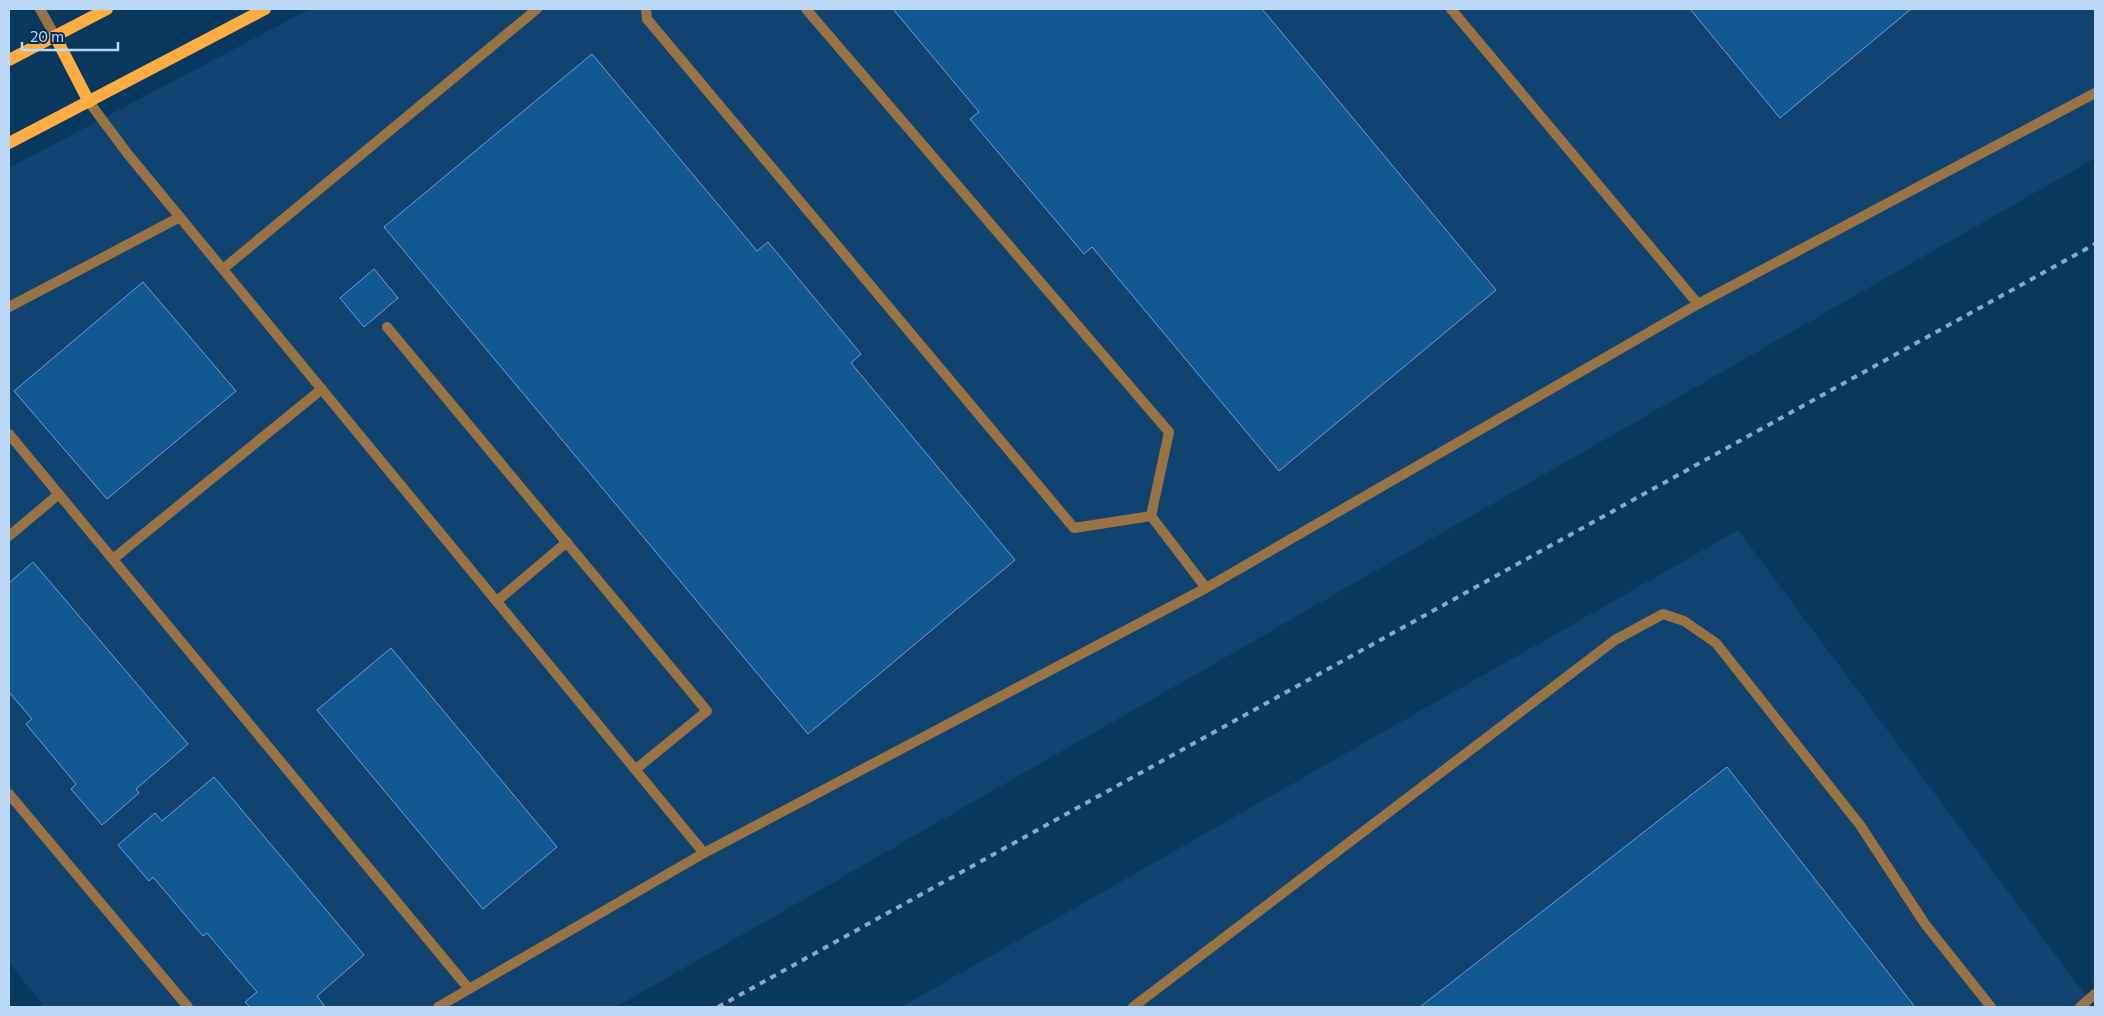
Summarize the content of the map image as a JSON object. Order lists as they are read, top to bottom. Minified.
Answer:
{"scale_bar":"20 m"}
